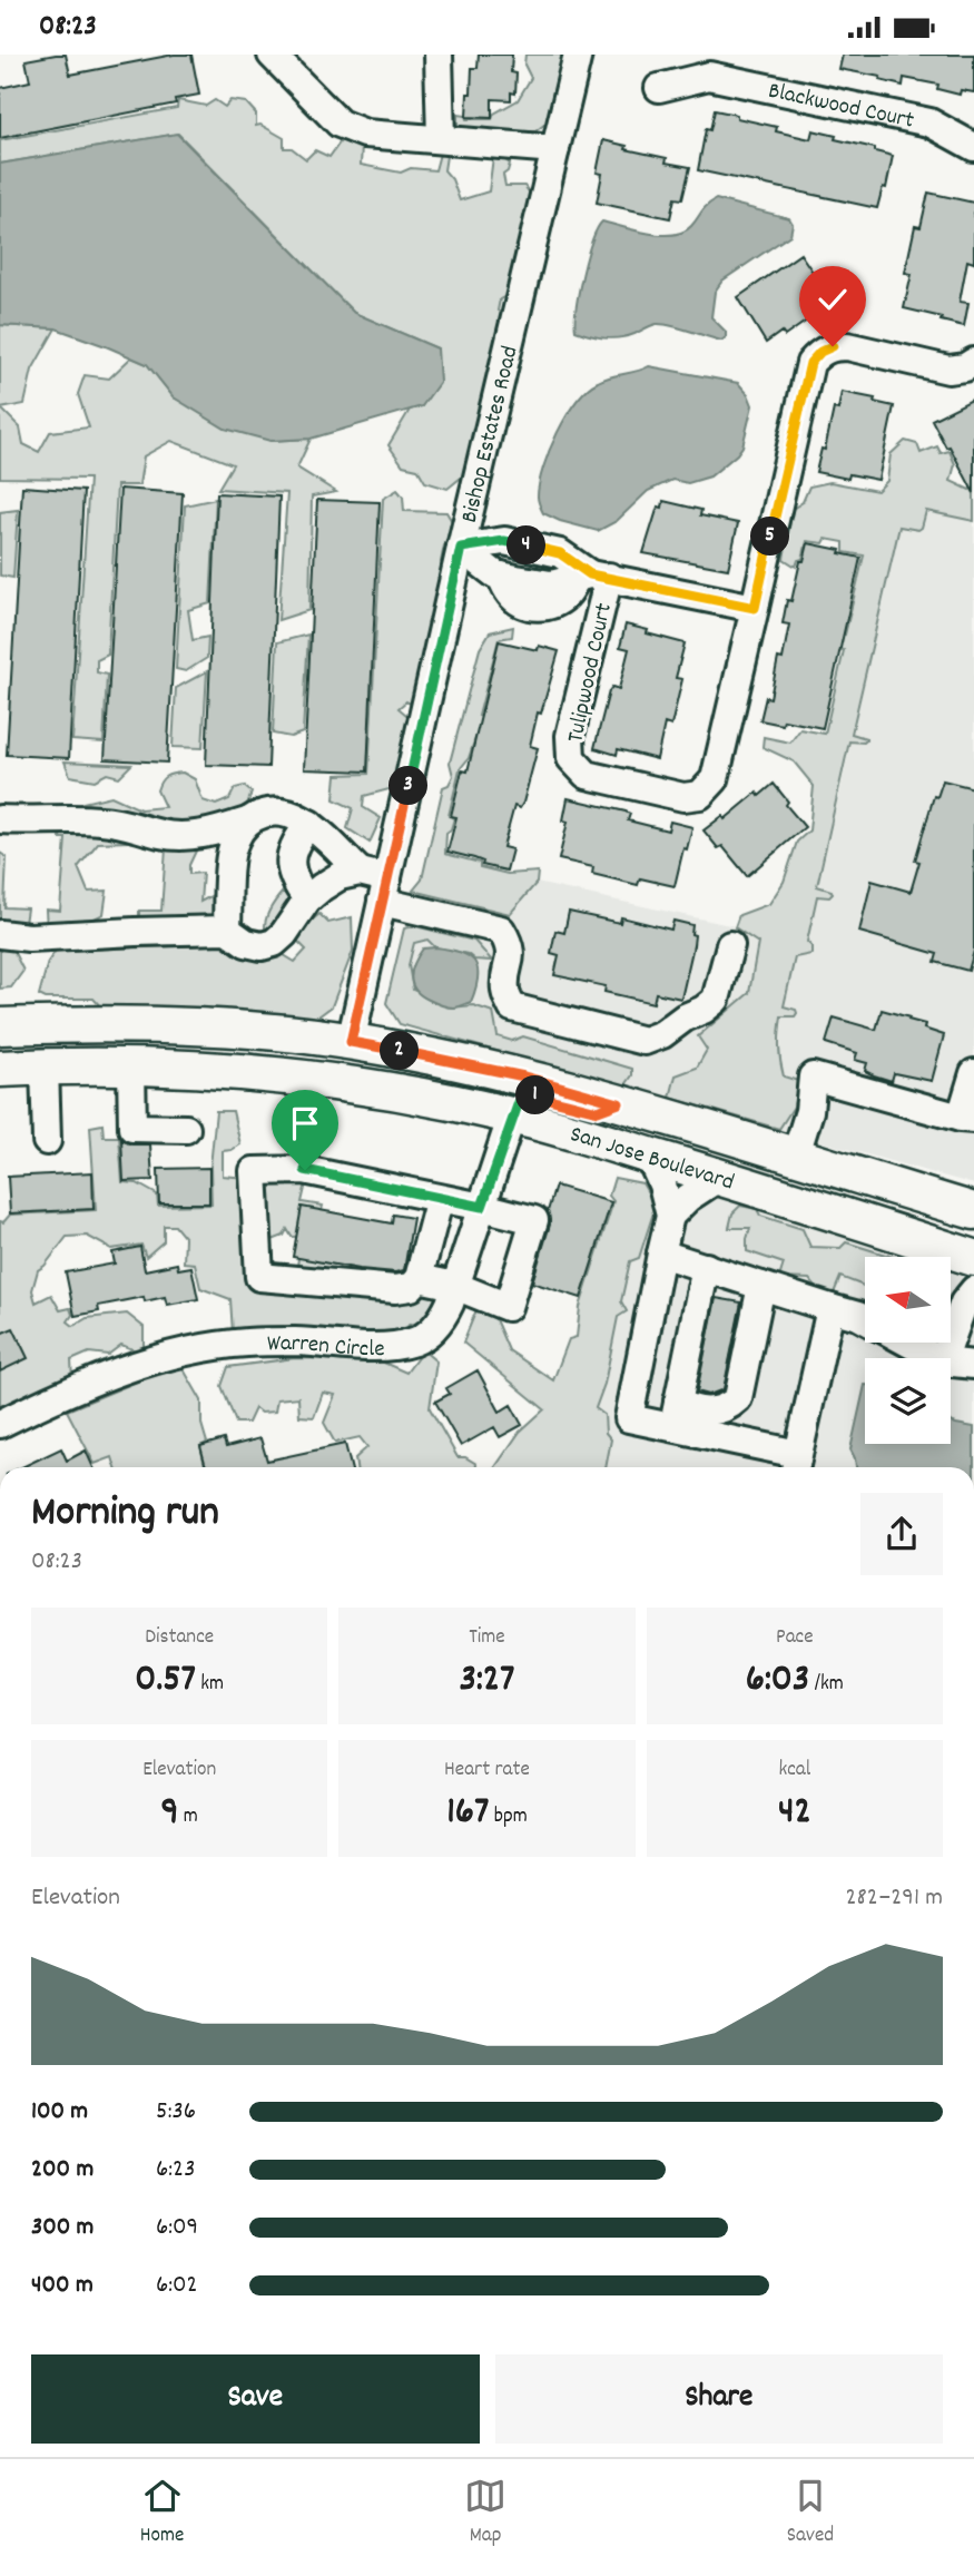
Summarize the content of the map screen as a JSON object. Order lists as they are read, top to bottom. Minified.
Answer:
{"streets":{"main road":["San Jose Boulevard"],"street":["Blackwood Court","Bishop Estates Road","Tulipwood Court","Warren Circle"]},"crossings":[["Bishop Estates Road","San Jose Boulevard"],["San Jose Boulevard","Warren Circle"]],"north":"left","page":{"status":"08:23","pins":["5","4","3","2","1"],"heading":["Morning run","08:23"],"stats":[["Distance","0.57 km"],["Time","3:27"],["Pace","6:03 /km"],["Elevation","9 m"],["Heart rate","167 bpm"],["kcal","42"]],"chart":["Elevation","282–291 m"],"list":[{"name":"100 m","note":"5:36"},{"name":"200 m","note":"6:23"},{"name":"300 m","note":"6:09"},{"name":"400 m","note":"6:02"}],"buttons":["Save","Share"],"tabs":["Home","Map","Saved"]}}
